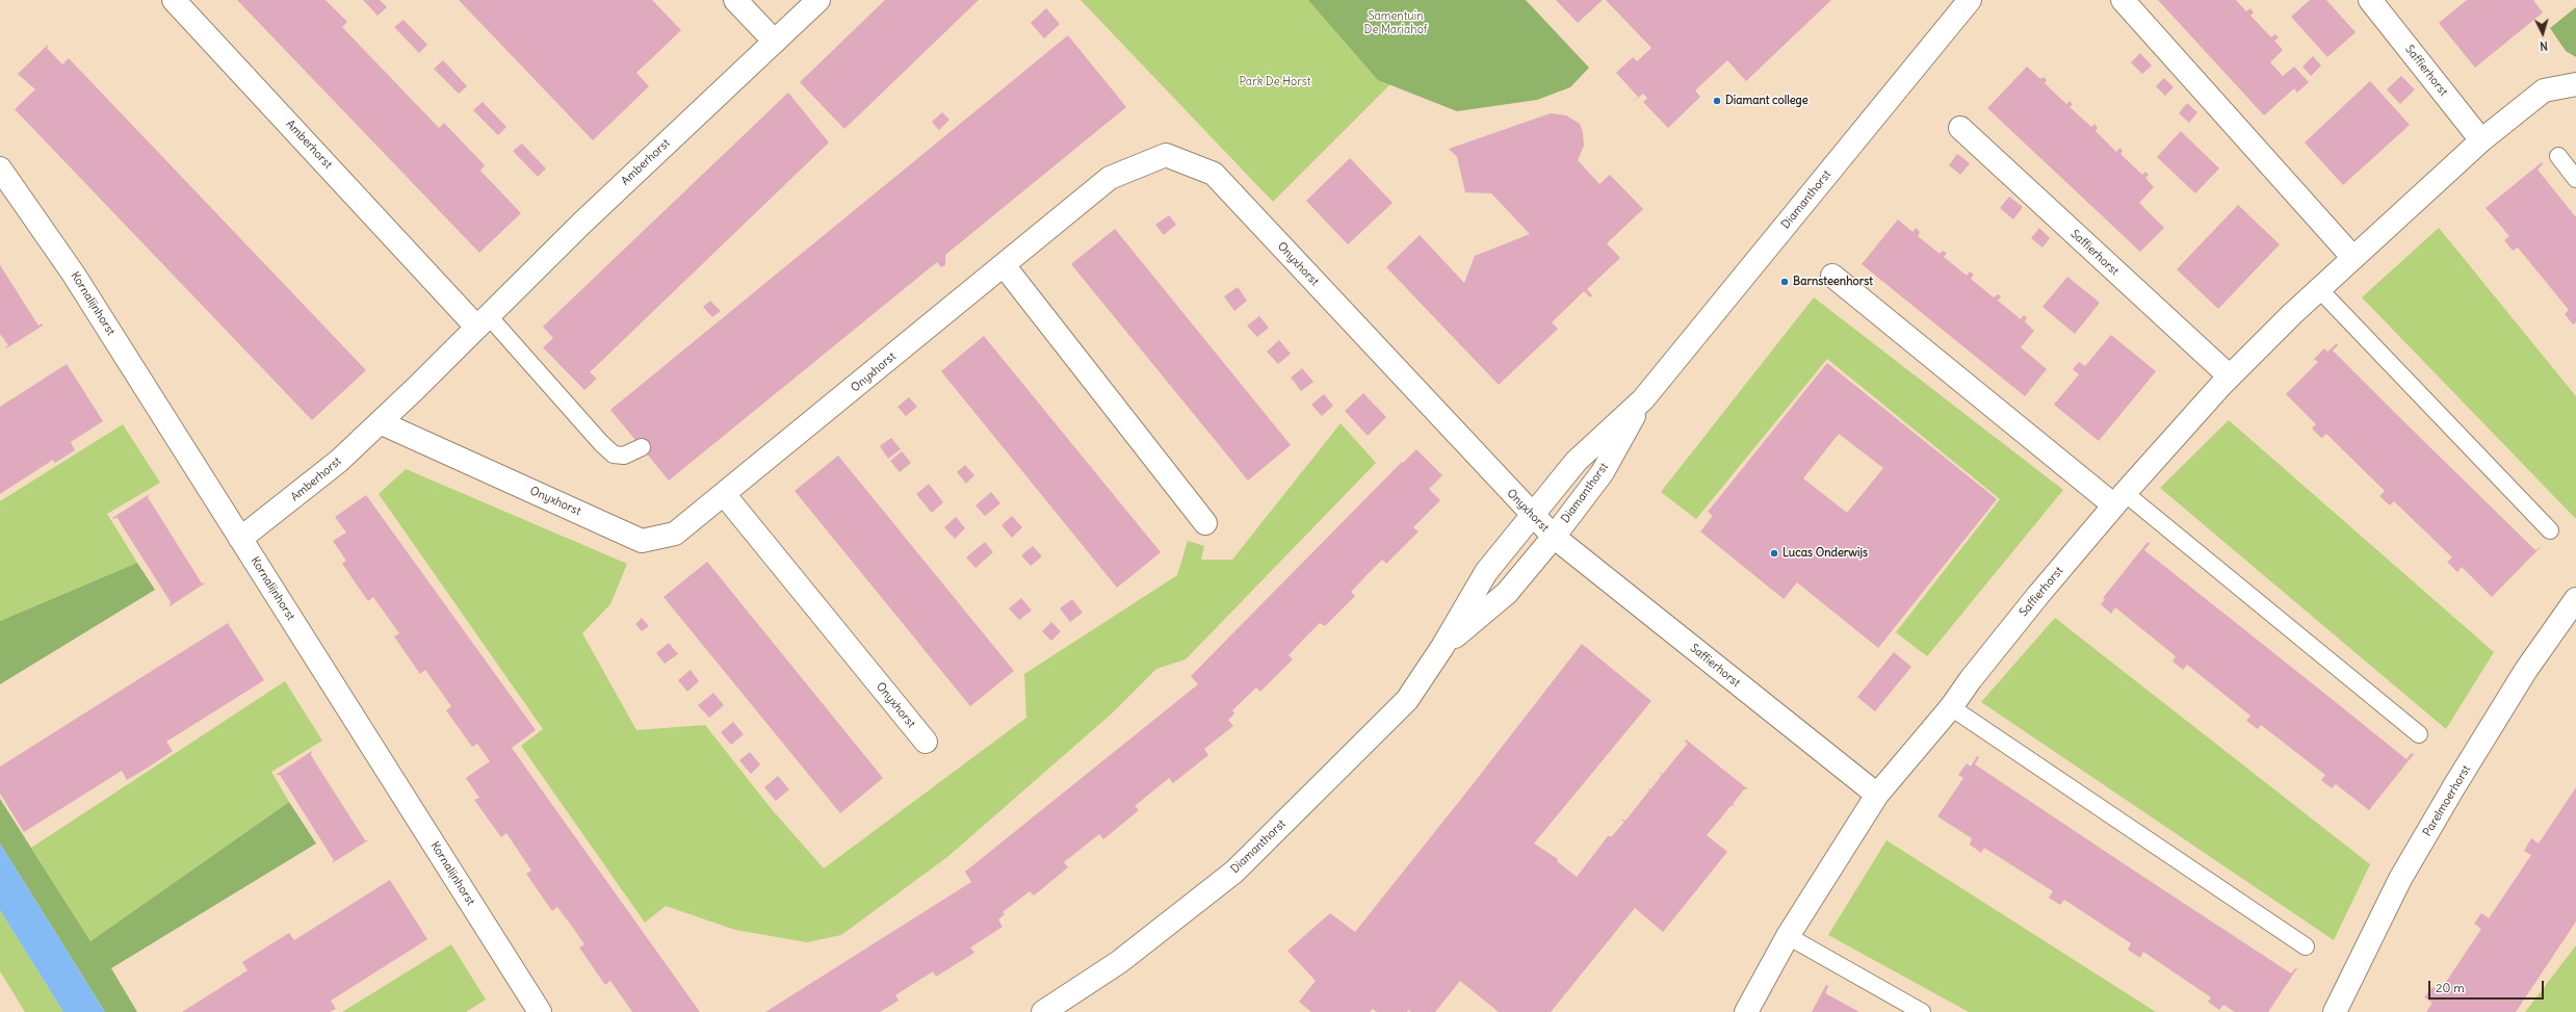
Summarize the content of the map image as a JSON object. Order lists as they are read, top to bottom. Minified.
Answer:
{"streets":{"street":["Saffierhorst","Amberhorst","Diamanthorst","Onyxhorst","Kornalijnhorst","Parelmoerhorst"]},"crossings":[["Saffierhorst","Diamanthorst"],["Saffierhorst","Onyxhorst"],["Amberhorst","Onyxhorst"],["Amberhorst","Kornalijnhorst"],["Diamanthorst","Onyxhorst"]],"parks":["Samentuin De Mariahof","Park De Horst"],"places":["Diamant college","Barnsteenhorst","Lucas Onderwijs"],"scale_bar":"20 m","north":"bottom"}
